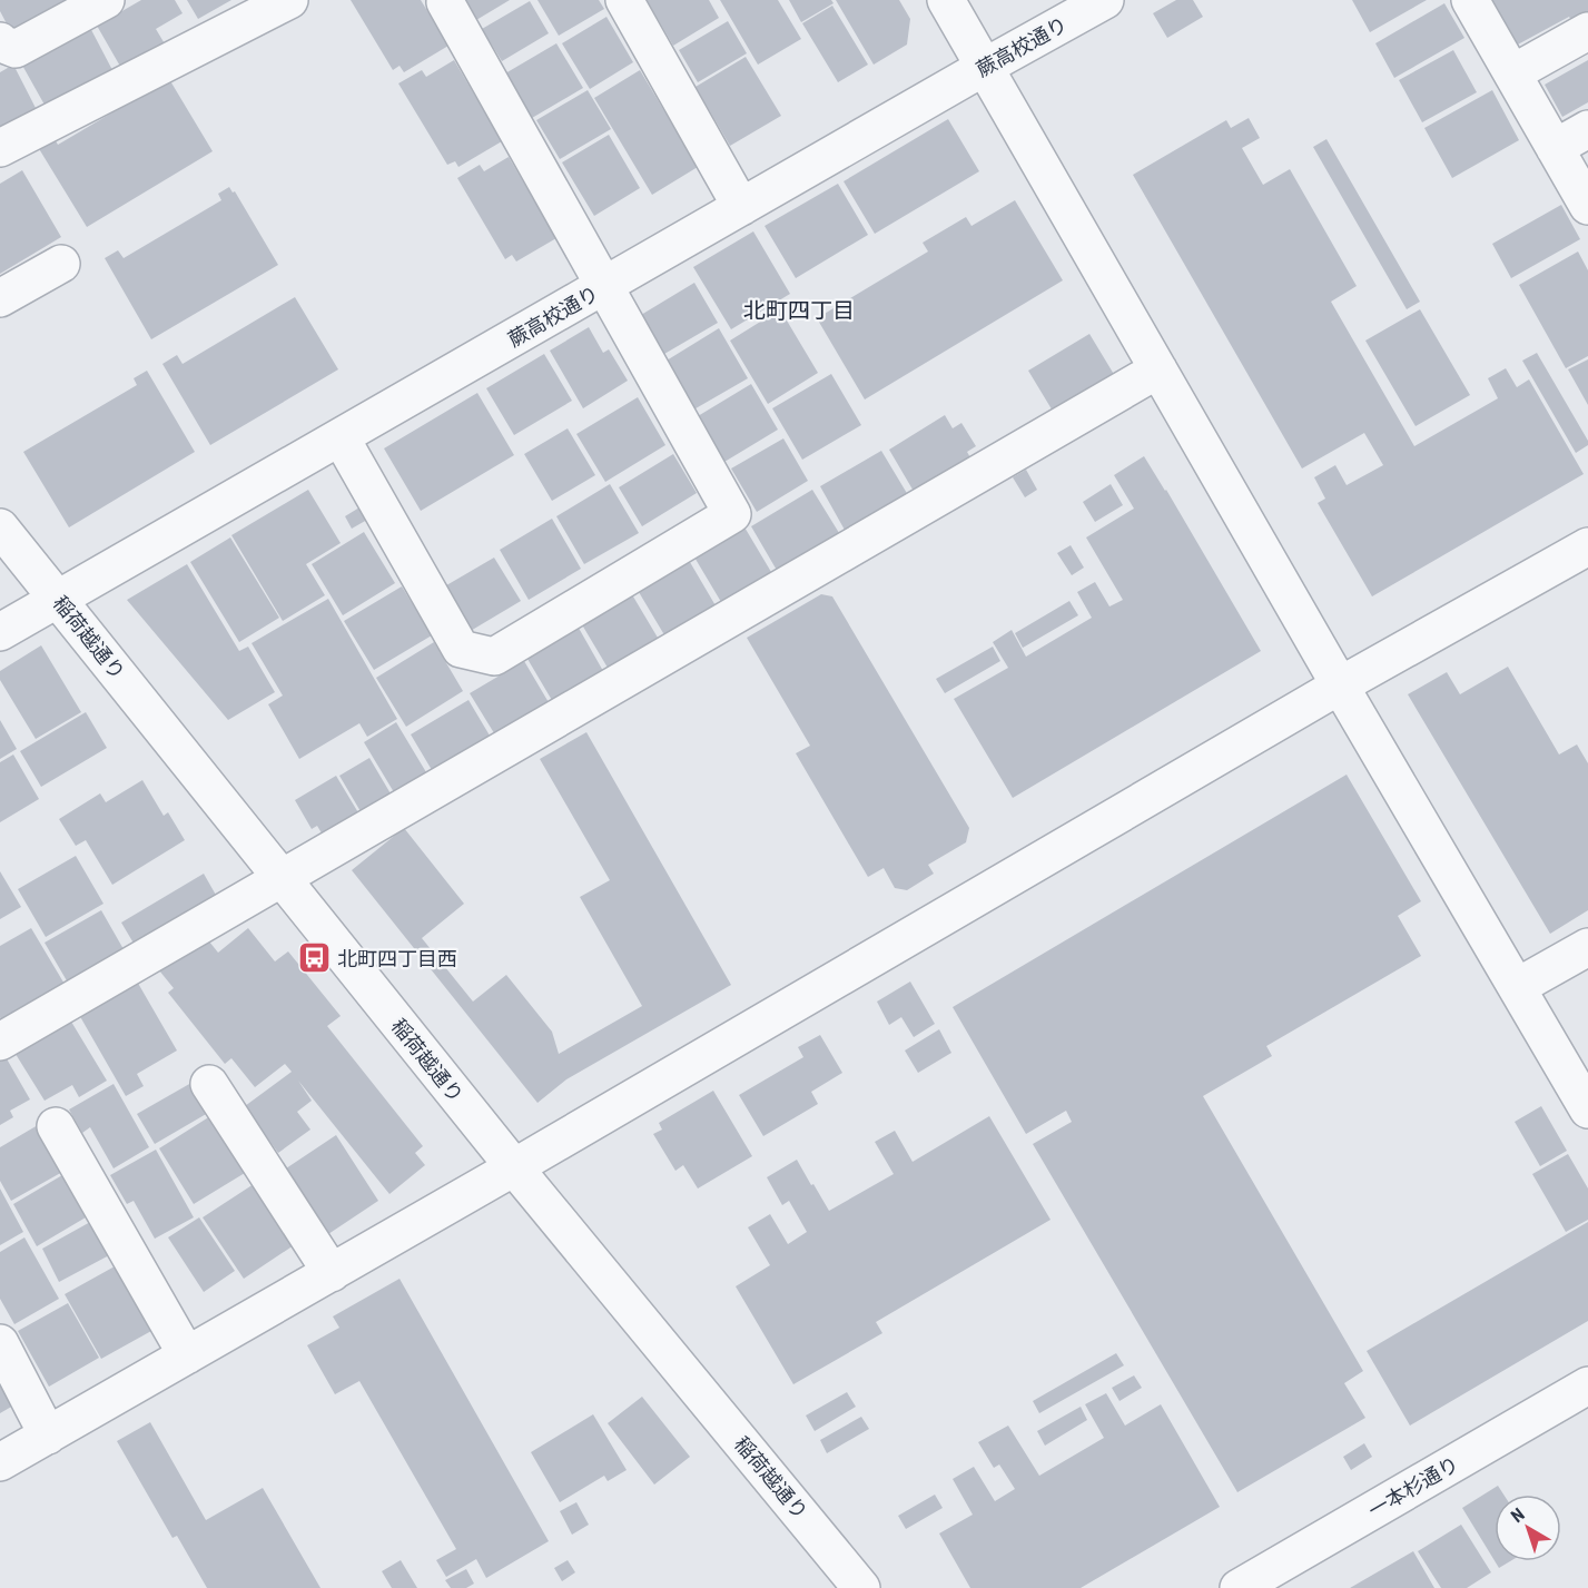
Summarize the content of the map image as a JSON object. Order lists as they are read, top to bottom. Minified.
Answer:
{"streets":{"street":["蕨高校通り","稲荷越通り","一本杉通り"]},"crossings":[["蕨高校通り","稲荷越通り"]],"districts":["北町四丁目"],"places":{"bus stop":["北町四丁目西"]},"north":"top left"}
